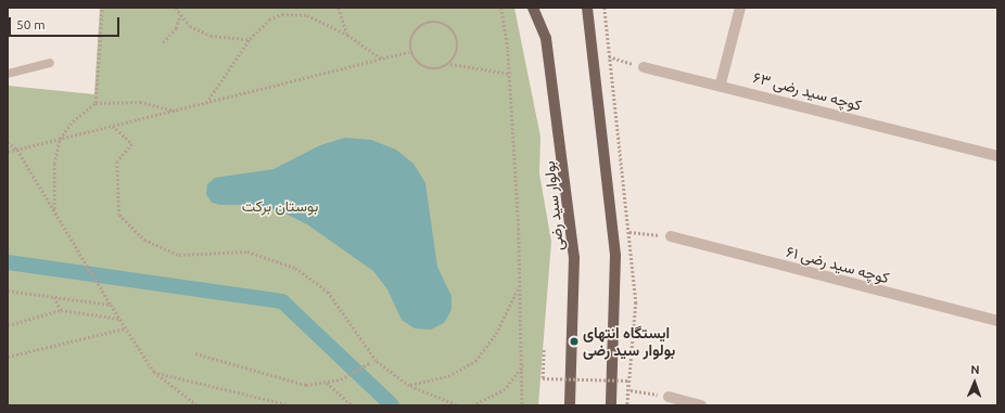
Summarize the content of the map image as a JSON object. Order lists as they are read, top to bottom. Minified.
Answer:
{"streets":{"main road":["بولوار سید رضی"],"street":["کوچه سید رضی ۶۳","کوچه سید رضی ۶۱"]},"parks":["بوستان برکت"],"places":["ایستگاه انتهای بولوار سید رضی"],"scale_bar":"50 m","north":"top"}
